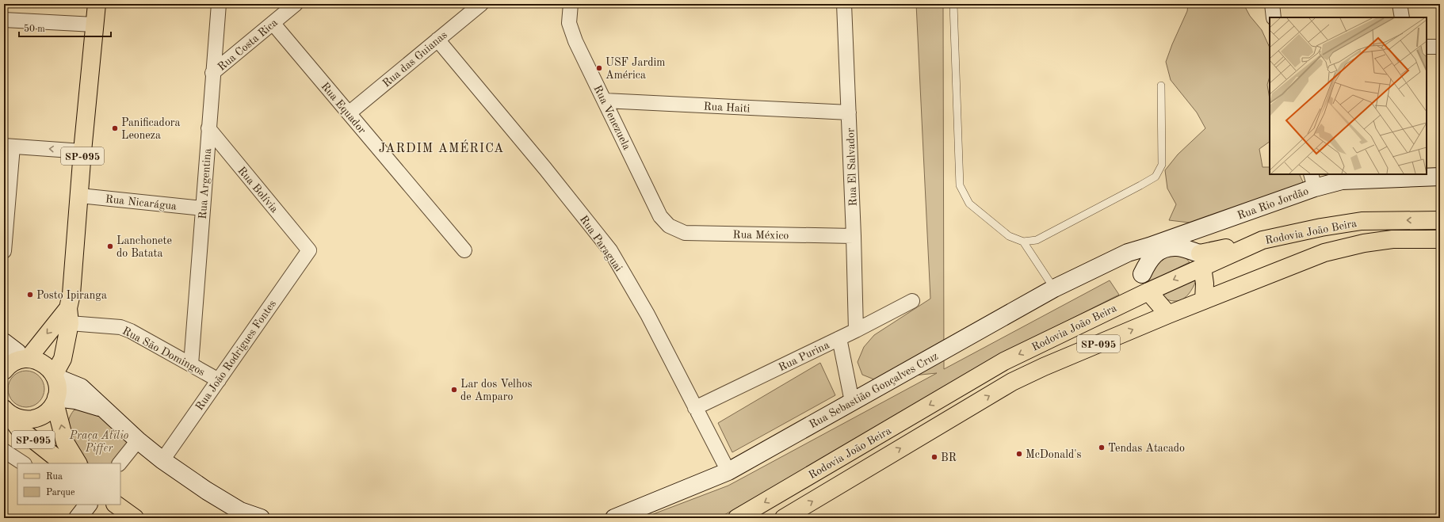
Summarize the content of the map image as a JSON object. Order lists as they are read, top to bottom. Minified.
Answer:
{"streets":{"main road":["SP-095","Rodovia João Beira"],"street":["Rua Costa Rica","Rua das Guianas","Rua Haiti","Rua Equador","Rua Venezuela","Rua El Salvador","Rua Argentina","Rua Bolívia","Rua Nicarágua","Rua Rio Jordão","Rua México","Rua Paraguai","Rua São Domingos","Rua João Rodrigues Fontes","Rua Purina","Rua Sebastião Gonçalves Cruz"]},"crossings":[["Rua Costa Rica","Rua Equador"],["Rua Costa Rica","Rua Argentina"],["Rua das Guianas","Rua Equador"],["Rua das Guianas","Rua Paraguai"],["Rua Haiti","Rua Venezuela"],["Rua Haiti","Rua El Salvador"],["Rua Venezuela","Rua México"],["SP-095","Rua Nicarágua"],["SP-095","Rua São Domingos"],["Rua El Salvador","Rua México"],["Rua El Salvador","Rua Purina"],["Rua Argentina","Rua Bolívia"],["Rua Argentina","Rua Nicarágua"],["Rua Argentina","Rua São Domingos"],["Rua Bolívia","Rua João Rodrigues Fontes"],["Rua Rio Jordão","Rua Sebastião Gonçalves Cruz"],["Rua Paraguai","Rua Purina"],["Rua Paraguai","Rua Sebastião Gonçalves Cruz"],["Rua São Domingos","Rua João Rodrigues Fontes"]],"districts":["JARDIM AMÉRICA"],"parks":["Praça Atilio Piffer"],"places":["USF Jardim América","Panificadora Leoneza","Lanchonete do Batata","Posto Ipiranga","Lar dos Velhos de Amparo","Tendas Atacado","McDonald's","BR"],"legend":["Rua","Parque"],"scale_bar":"50 m"}
